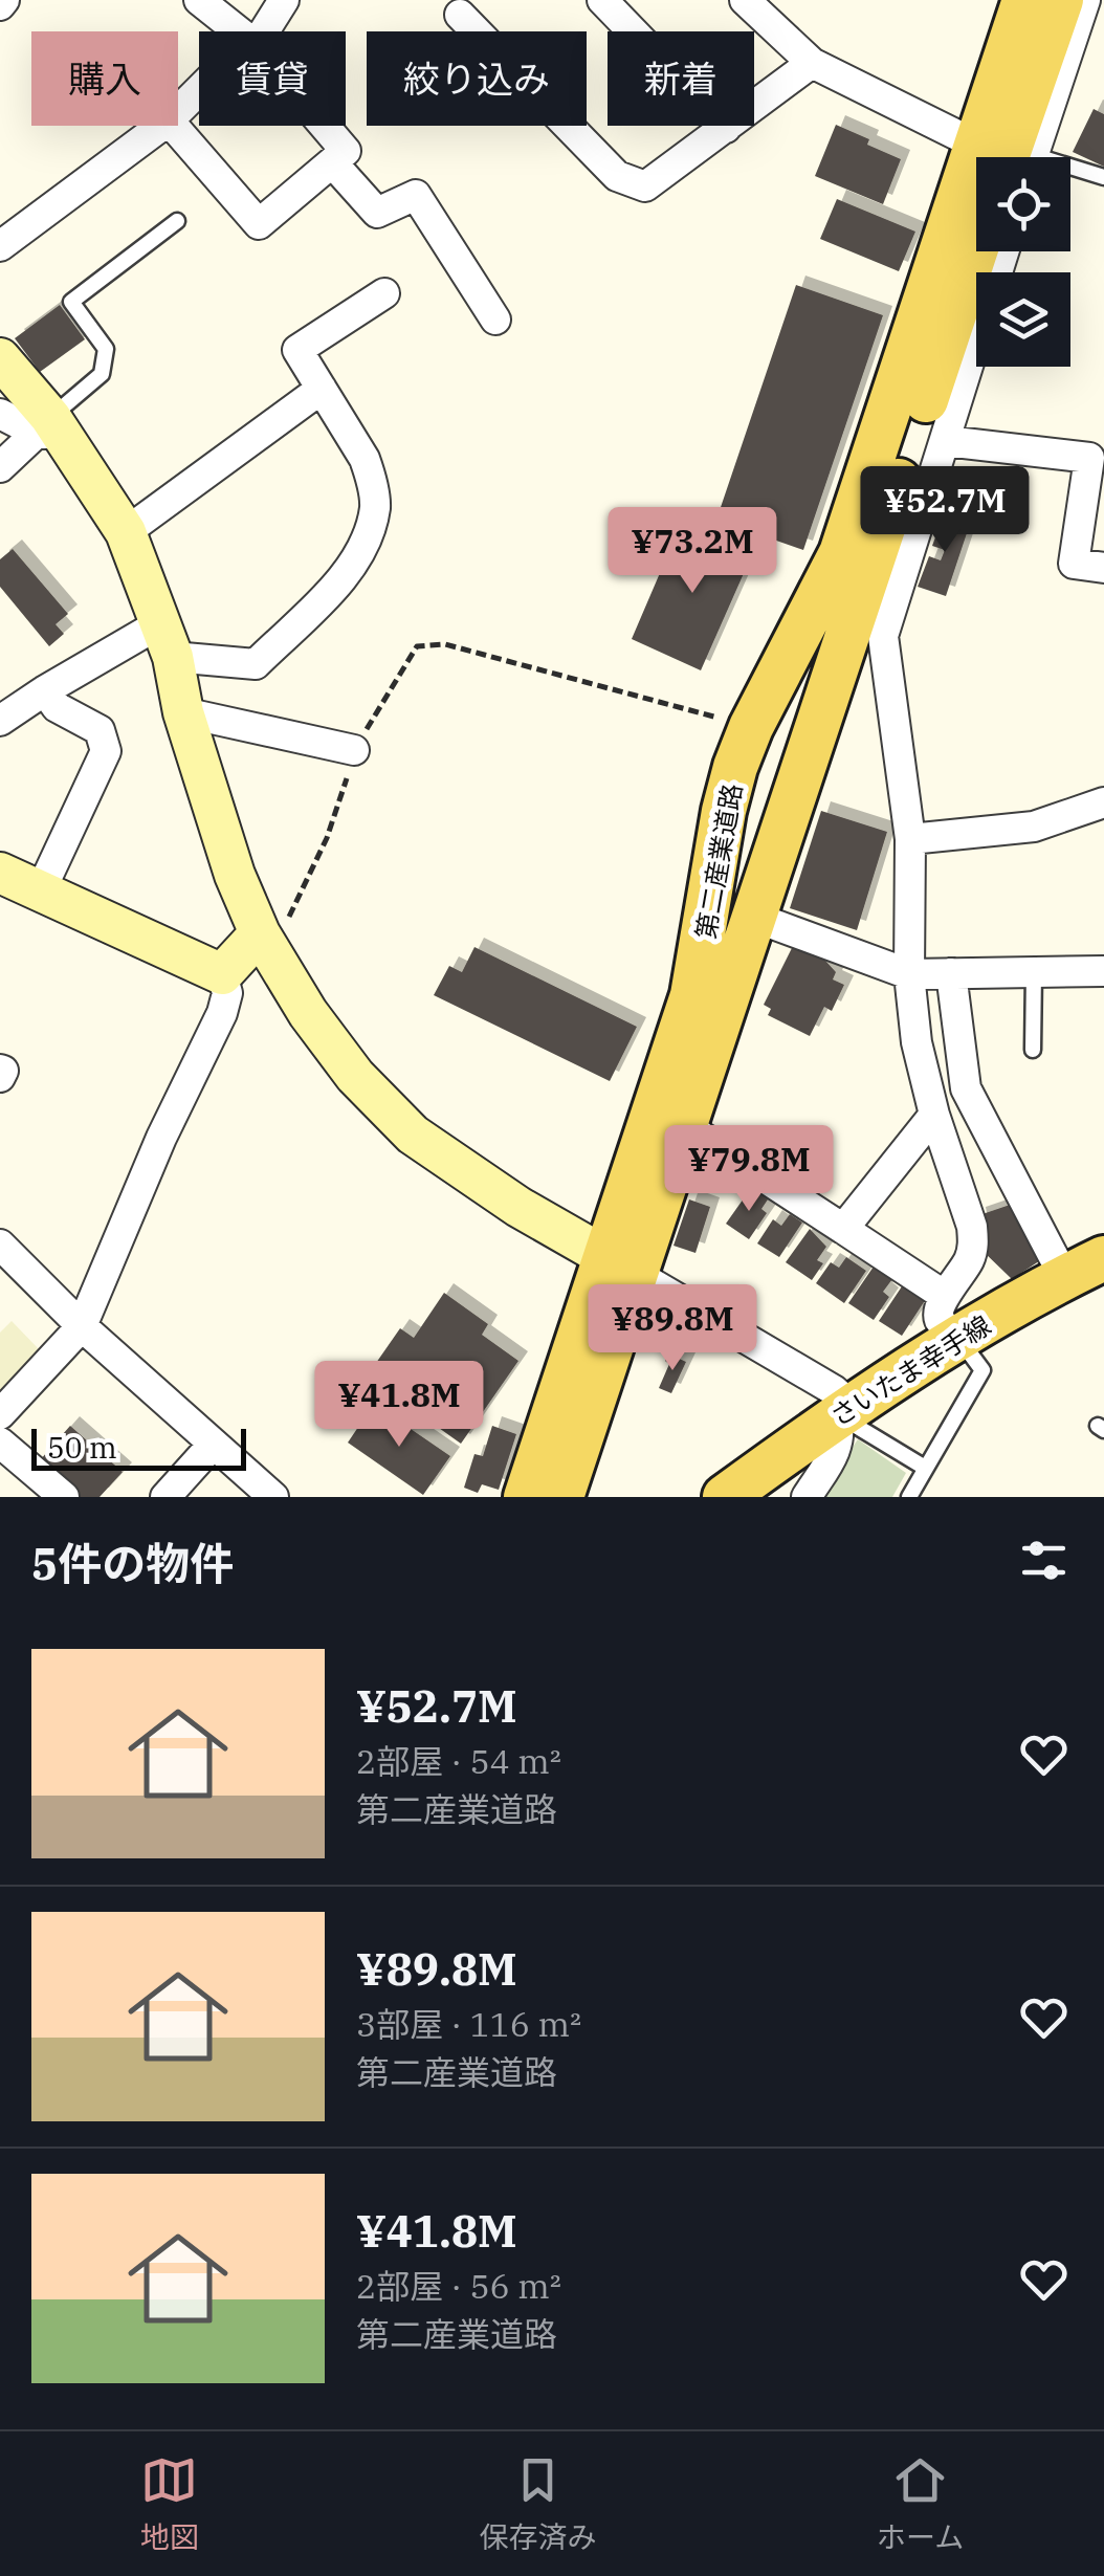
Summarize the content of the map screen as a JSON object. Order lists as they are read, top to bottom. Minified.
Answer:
{"streets":{"main road":["第二産業道路","さいたま幸手線"]},"scale_bar":"50 m","page":{"chip":["購入","賃貸","絞り込み","新着"],"price":["¥52.7M","¥73.2M","¥79.8M","¥89.8M","¥41.8M"],"scale":"50 m","heading":"5件の物件","list":[{"name":"¥52.7M","note":"2部屋 · 54 m² · 第二産業道路"},{"name":"¥89.8M","note":"3部屋 · 116 m² · 第二産業道路"},{"name":"¥41.8M","note":"2部屋 · 56 m² · 第二産業道路"}],"tabs":["地図","保存済み","ホーム"]}}
